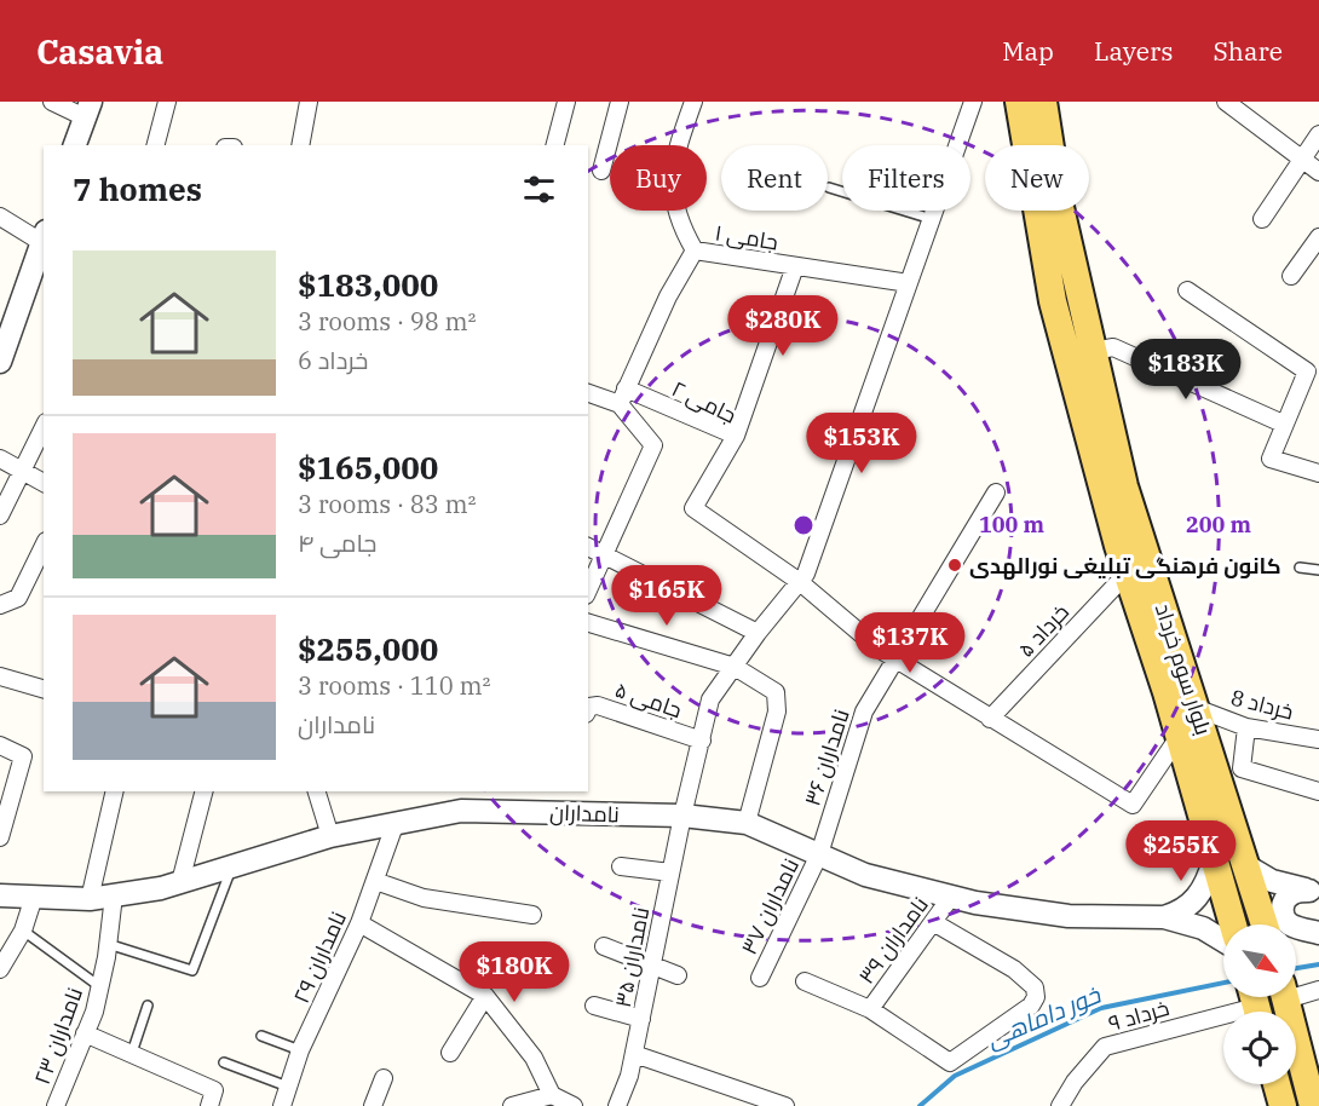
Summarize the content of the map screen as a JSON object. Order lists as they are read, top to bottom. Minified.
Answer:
{"streets":{"main road":["بلوار سوم خرداد"],"street":["جامی ۱","جامی ۲","خرداد ۵","جامی ۵","خرداد 8","نامداران ۳۶","نامداران","نامداران ۳۷","نامداران ۳۹","نامداران ۲۹","نامداران ۳۵","خرداد ۹","نامداران ۲۳"]},"crossings":[["جامی ۱","جامی ۲"],["جامی ۱","نامداران ۳۵"],["جامی ۲","نامداران ۳۵"],["خرداد ۵","بلوار سوم خرداد"],["بلوار سوم خرداد","خرداد 8"],["بلوار سوم خرداد","نامداران"],["جامی ۵","نامداران ۳۵"],["نامداران ۳۶","نامداران"],["نامداران ۳۶","نامداران ۳۷"],["نامداران","نامداران ۳۷"],["نامداران","نامداران ۳۹"],["نامداران","نامداران ۲۹"],["نامداران","نامداران ۳۵"],["نامداران","نامداران ۲۳"]],"water":["خور داماهی"],"places":["کانون فرهنگی تبلیغی نورالهدی"],"north":"bottom right","page":{"header":"Casavia","nav":["Map","Layers","Share"],"chip":["Buy","Rent","Filters","New"],"heading":"7 homes","list":[{"name":"$183,000","note":"3 rooms · 98 m² · خرداد 6"},{"name":"$165,000","note":"3 rooms · 83 m² · جامی ۴"},{"name":"$255,000","note":"3 rooms · 110 m² · نامداران"}],"price":["$280K","$183K","$153K","$165K","$137K","$255K","$180K"]},"rings":["100 m","200 m"]}
